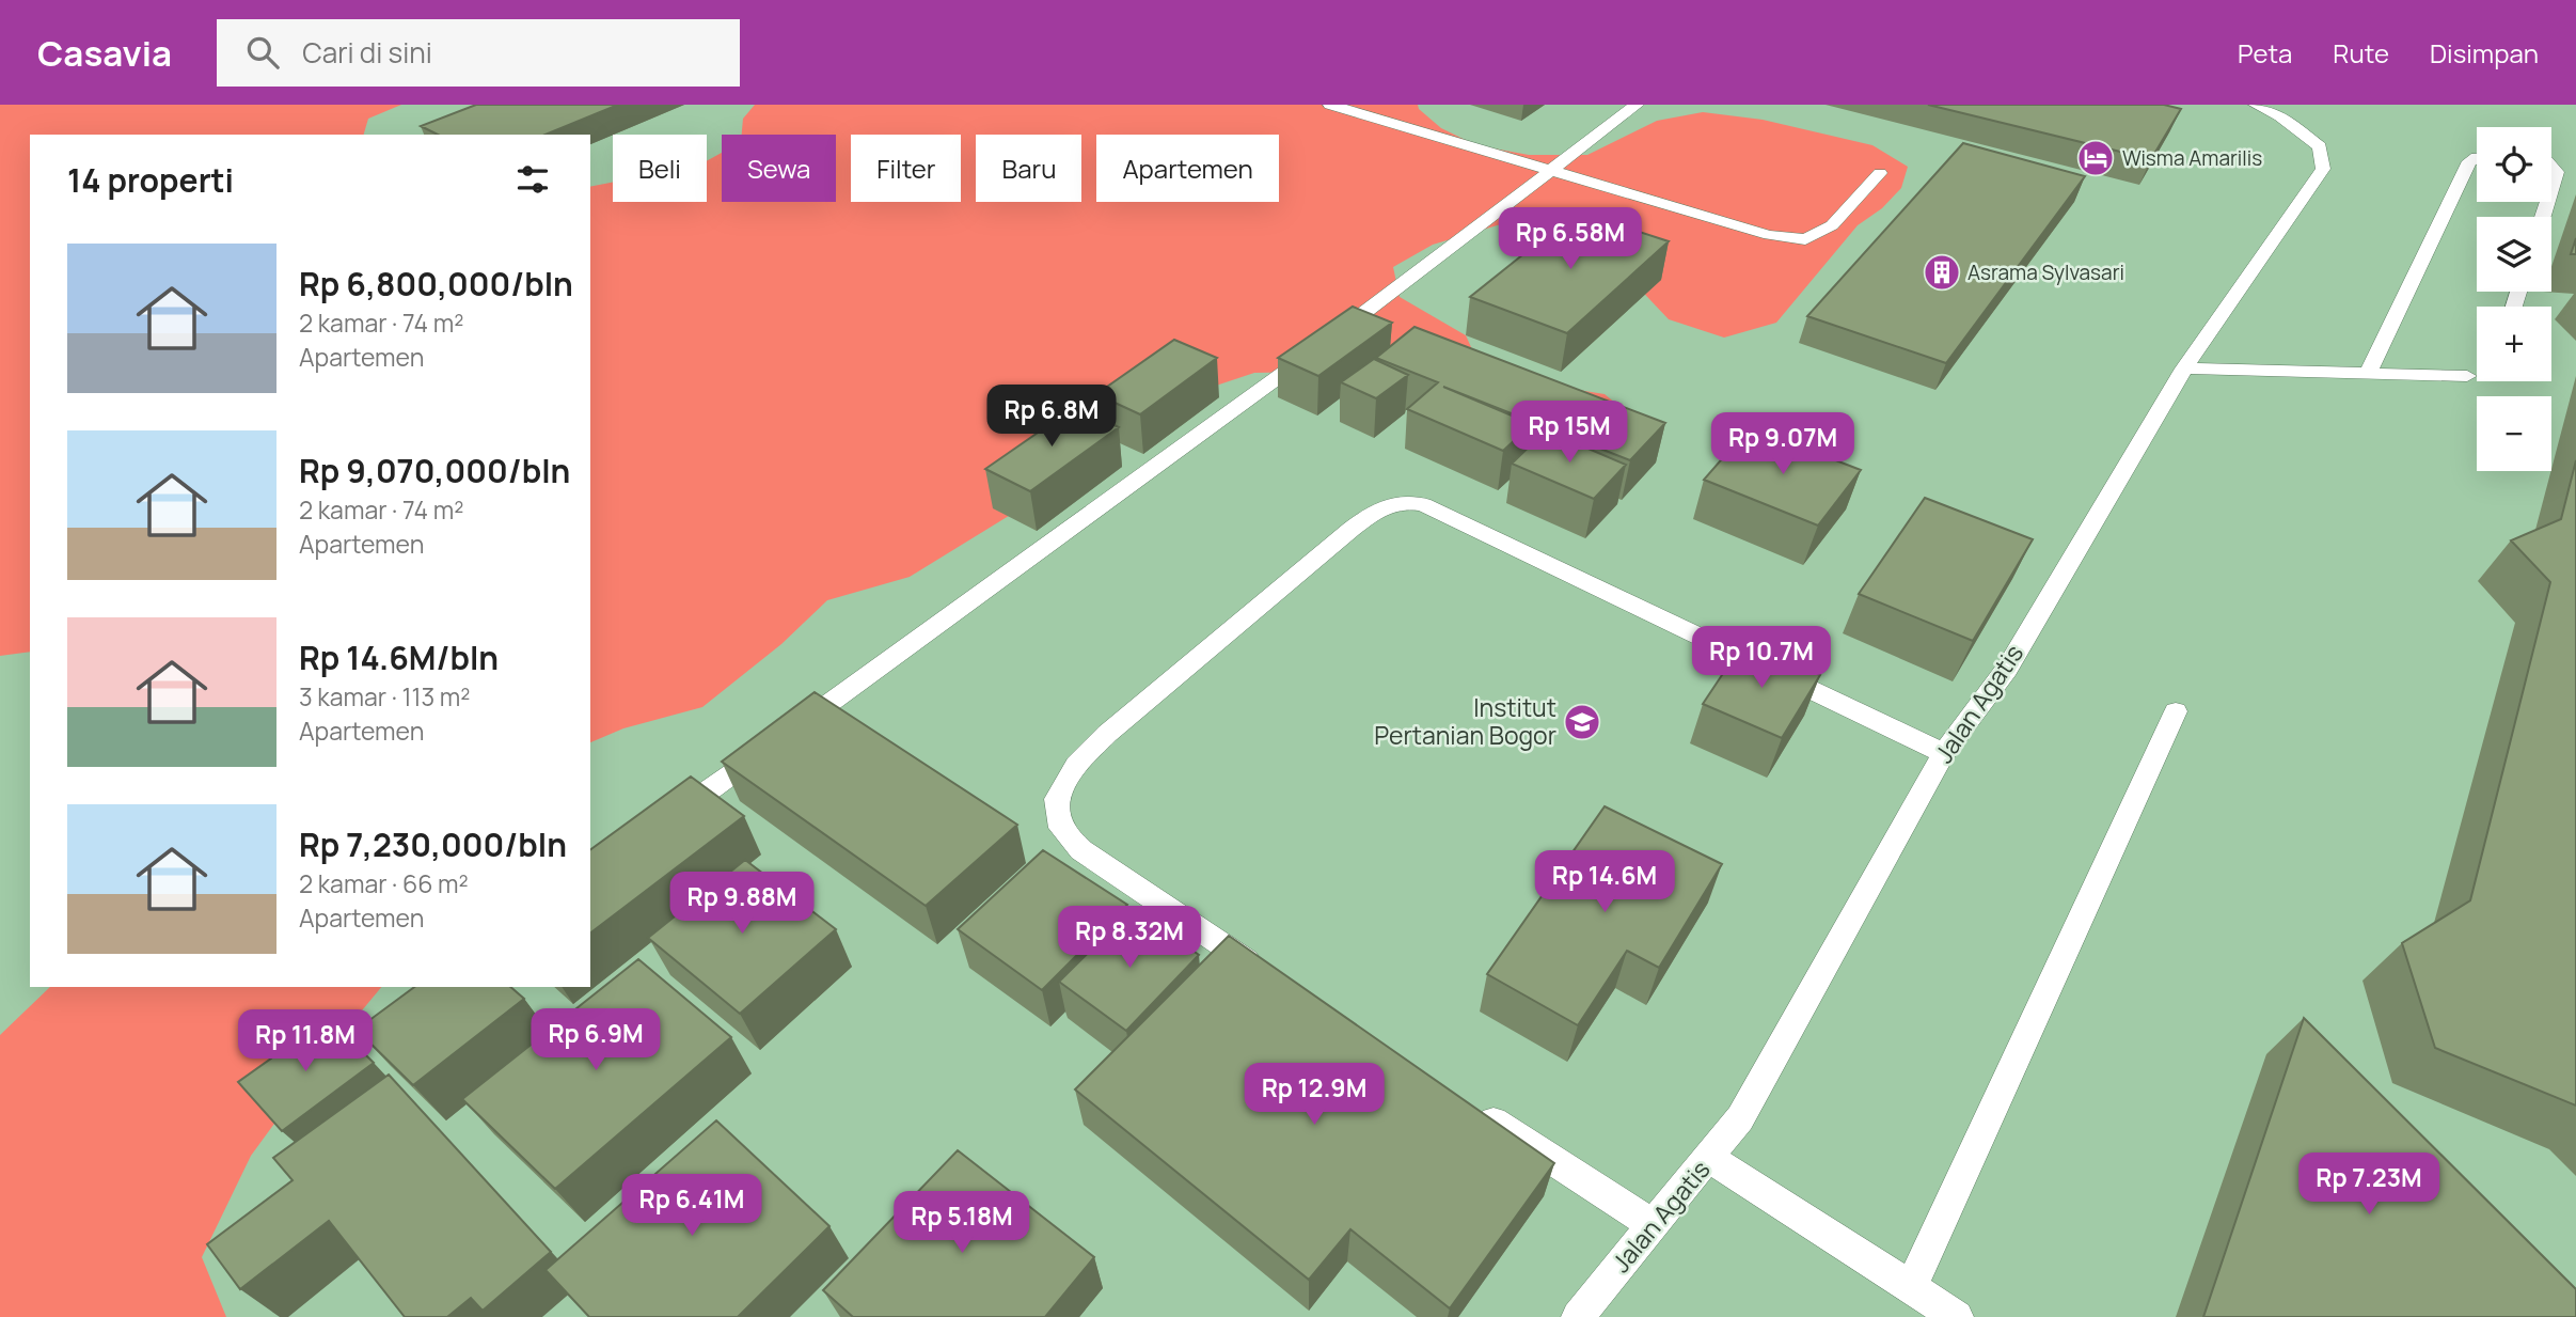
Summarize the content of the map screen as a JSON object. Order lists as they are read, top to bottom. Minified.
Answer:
{"streets":{"lane":["Jalan Agatis"]},"places":{"hotel":["Wisma Amarilis"],"building":["Asrama Sylvasari"],"school or university":["Institut Pertanian Bogor"]},"page":{"header":"Casavia","search":"Cari di sini","nav":["Peta","Rute","Disimpan"],"map_buttons":["+","−"],"chip":["Beli","Sewa","Filter","Baru","Apartemen"],"heading":"14 properti","price":["Rp 6.58M","Rp 6.8M","Rp 15M","Rp 9.07M","Rp 10.7M","Rp 14.6M","Rp 9.88M","Rp 8.32M","Rp 6.9M","Rp 11.8M","Rp 12.9M","Rp 7.23M","Rp 6.41M","Rp 5.18M"],"list":[{"name":"Rp 6,800,000/bln","note":"2 kamar · 74 m² · Apartemen"},{"name":"Rp 9,070,000/bln","note":"2 kamar · 74 m² · Apartemen"},{"name":"Rp 14.6M/bln","note":"3 kamar · 113 m² · Apartemen"},{"name":"Rp 7,230,000/bln","note":"2 kamar · 66 m² · Apartemen"}]}}
